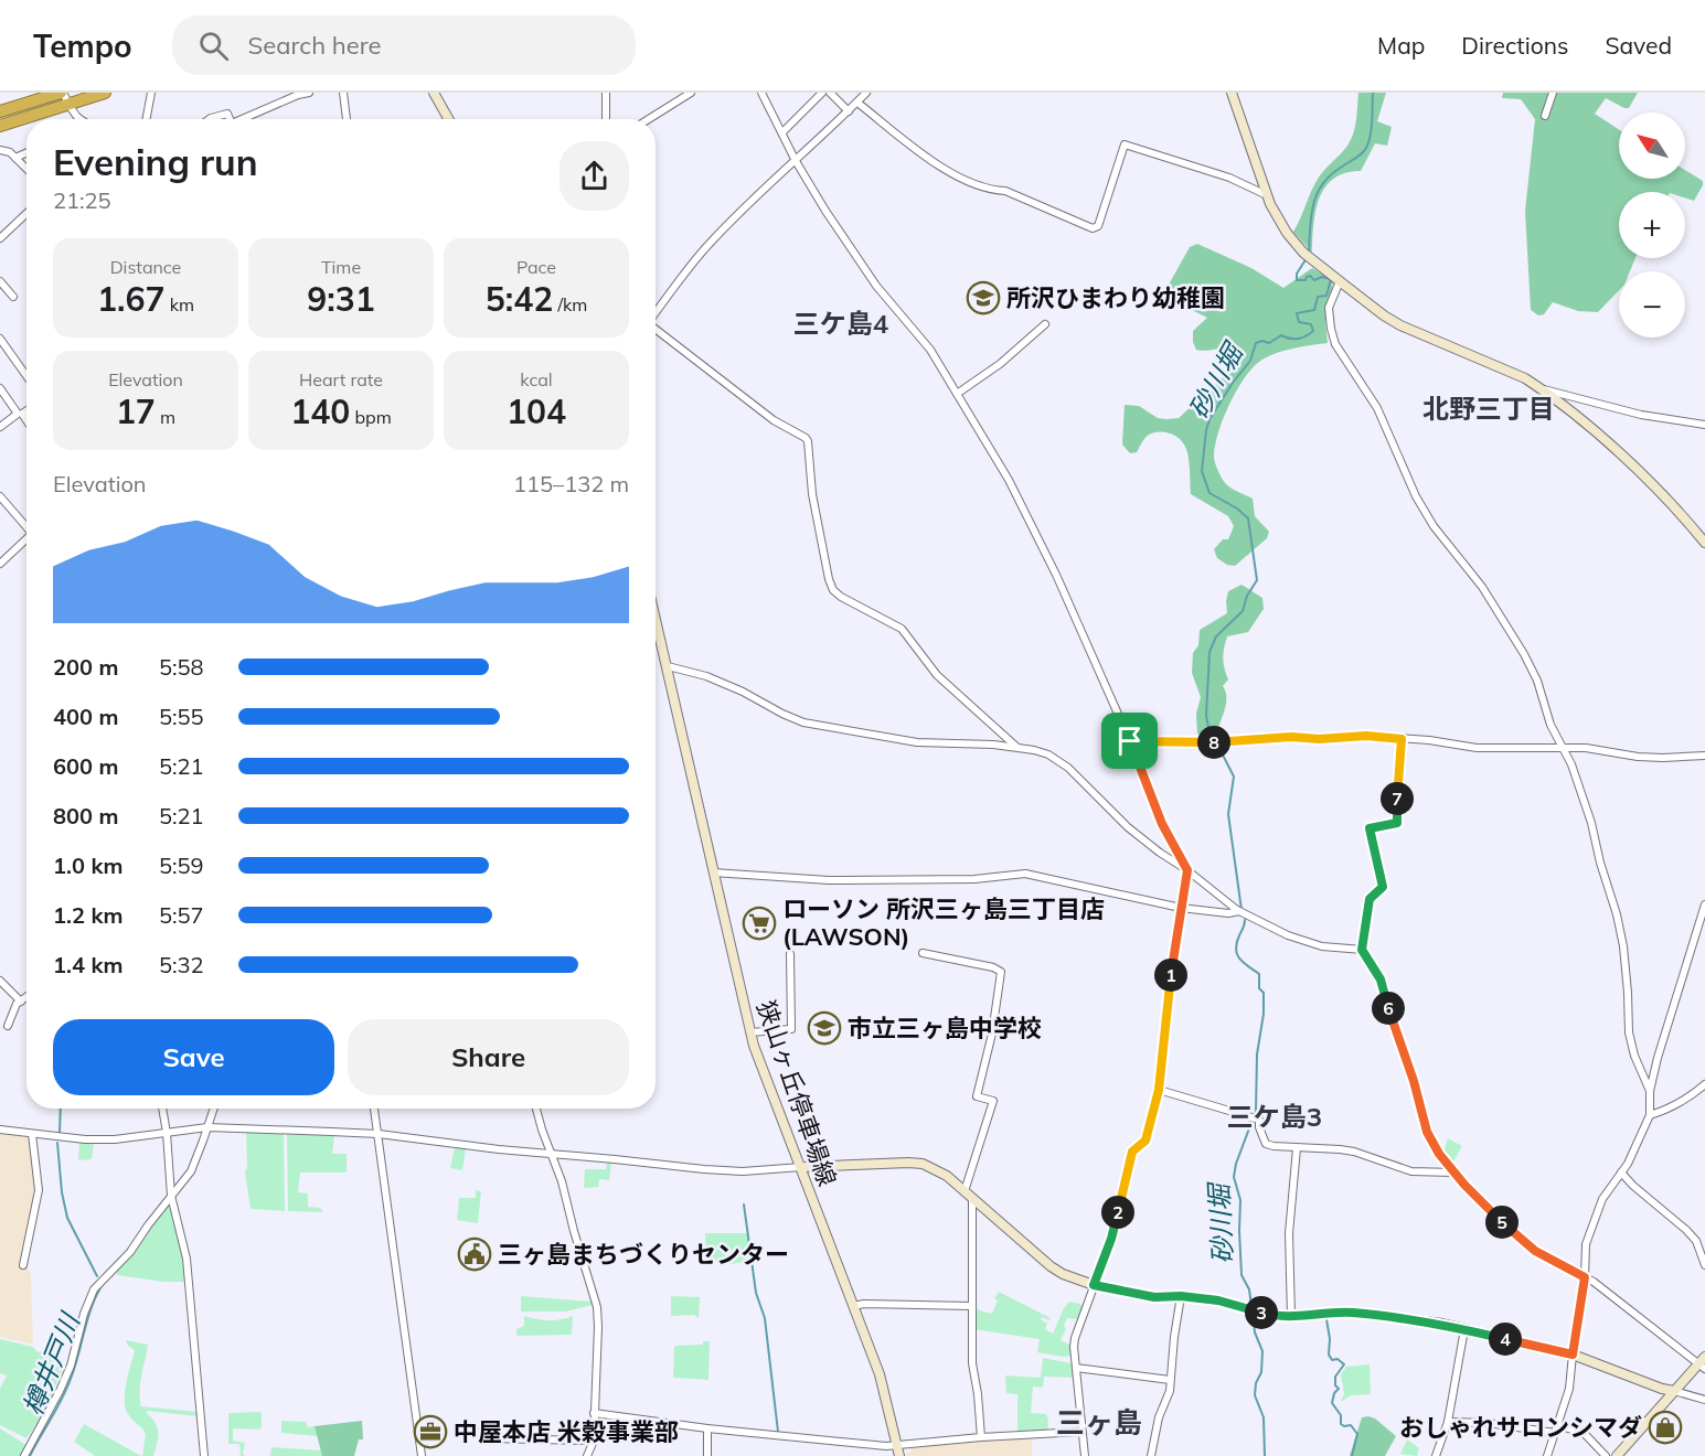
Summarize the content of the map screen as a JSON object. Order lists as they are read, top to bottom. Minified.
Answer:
{"streets":{"street":["狭山ヶ丘停車場線"]},"districts":["三ケ島4","北野三丁目","三ケ島3","三ヶ島"],"water":["砂川堀","樽井戸川"],"places":{"school or university":["所沢ひまわり幼稚園","市立三ヶ島中学校"],"supermarket":["ローソン 所沢三ヶ島三丁目店 (LAWSON)"],"public building":["三ヶ島まちづくりセンター"],"shop":["おしゃれサロンシマダ"],"office":["中屋本店 米穀事業部"]},"north":"top left","page":{"header":"Tempo","search":"Search here","nav":["Map","Directions","Saved"],"map_buttons":["+","−"],"heading":["Evening run","21:25"],"stats":[["Distance","1.67 km"],["Time","9:31"],["Pace","5:42 /km"],["Elevation","17 m"],["Heart rate","140 bpm"],["kcal","104"]],"chart":["Elevation","115–132 m"],"list":[{"name":"200 m","note":"5:58"},{"name":"400 m","note":"5:55"},{"name":"600 m","note":"5:21"},{"name":"800 m","note":"5:21"},{"name":"1.0 km","note":"5:59"},{"name":"1.2 km","note":"5:57"},{"name":"1.4 km","note":"5:32"}],"pins":["8","7","1","6","2","5","3","4"],"buttons":["Save","Share"]}}
